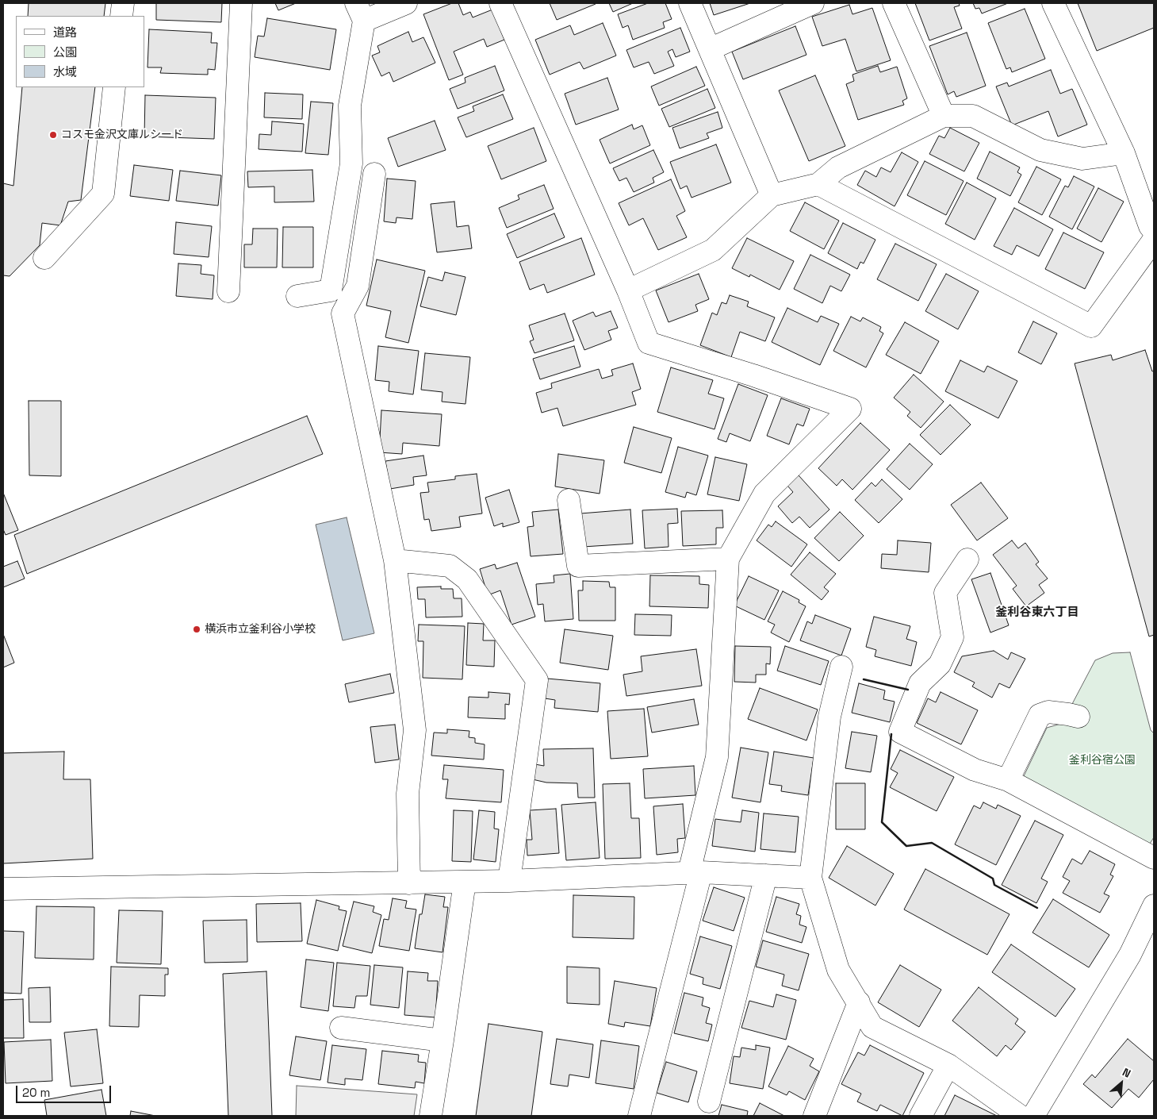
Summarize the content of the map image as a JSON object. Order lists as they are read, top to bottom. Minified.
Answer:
{"districts":["釜利谷東六丁目"],"parks":["釜利谷宿公園"],"places":["コスモ金沢文庫ルシード","横浜市立釜利谷小学校"],"legend":["道路","公園","水域"],"scale_bar":"20 m","north":"top right"}
